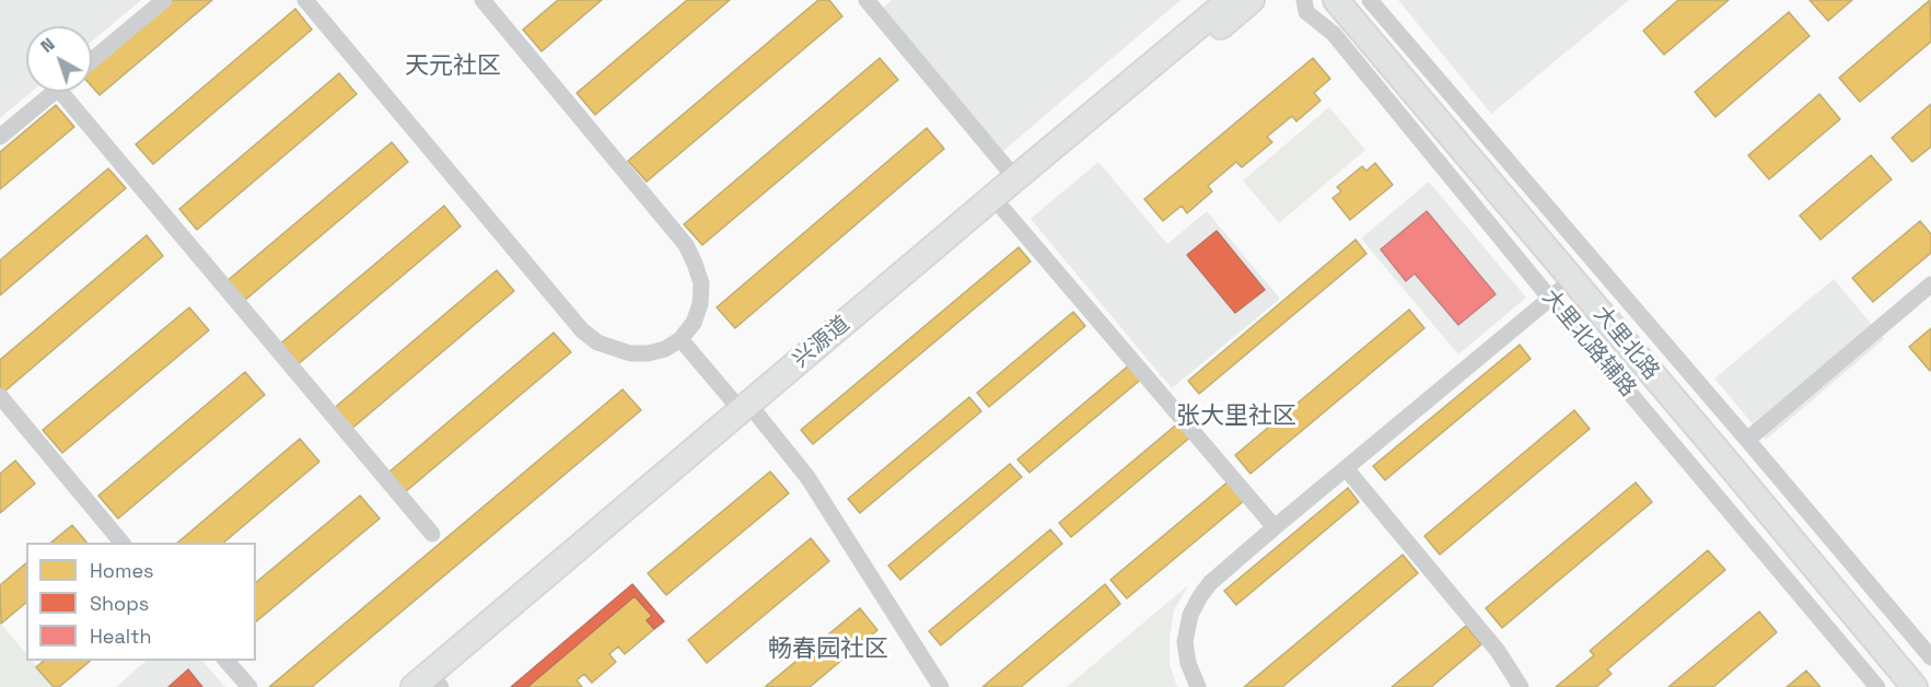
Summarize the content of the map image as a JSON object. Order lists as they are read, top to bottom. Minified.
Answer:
{"streets":{"main road":["兴源道","大里北路"],"street":["大里北路辅路"]},"districts":["天元社区","张大里社区","畅春园社区"],"legend":["Homes","Shops","Health"],"north":"top left"}
